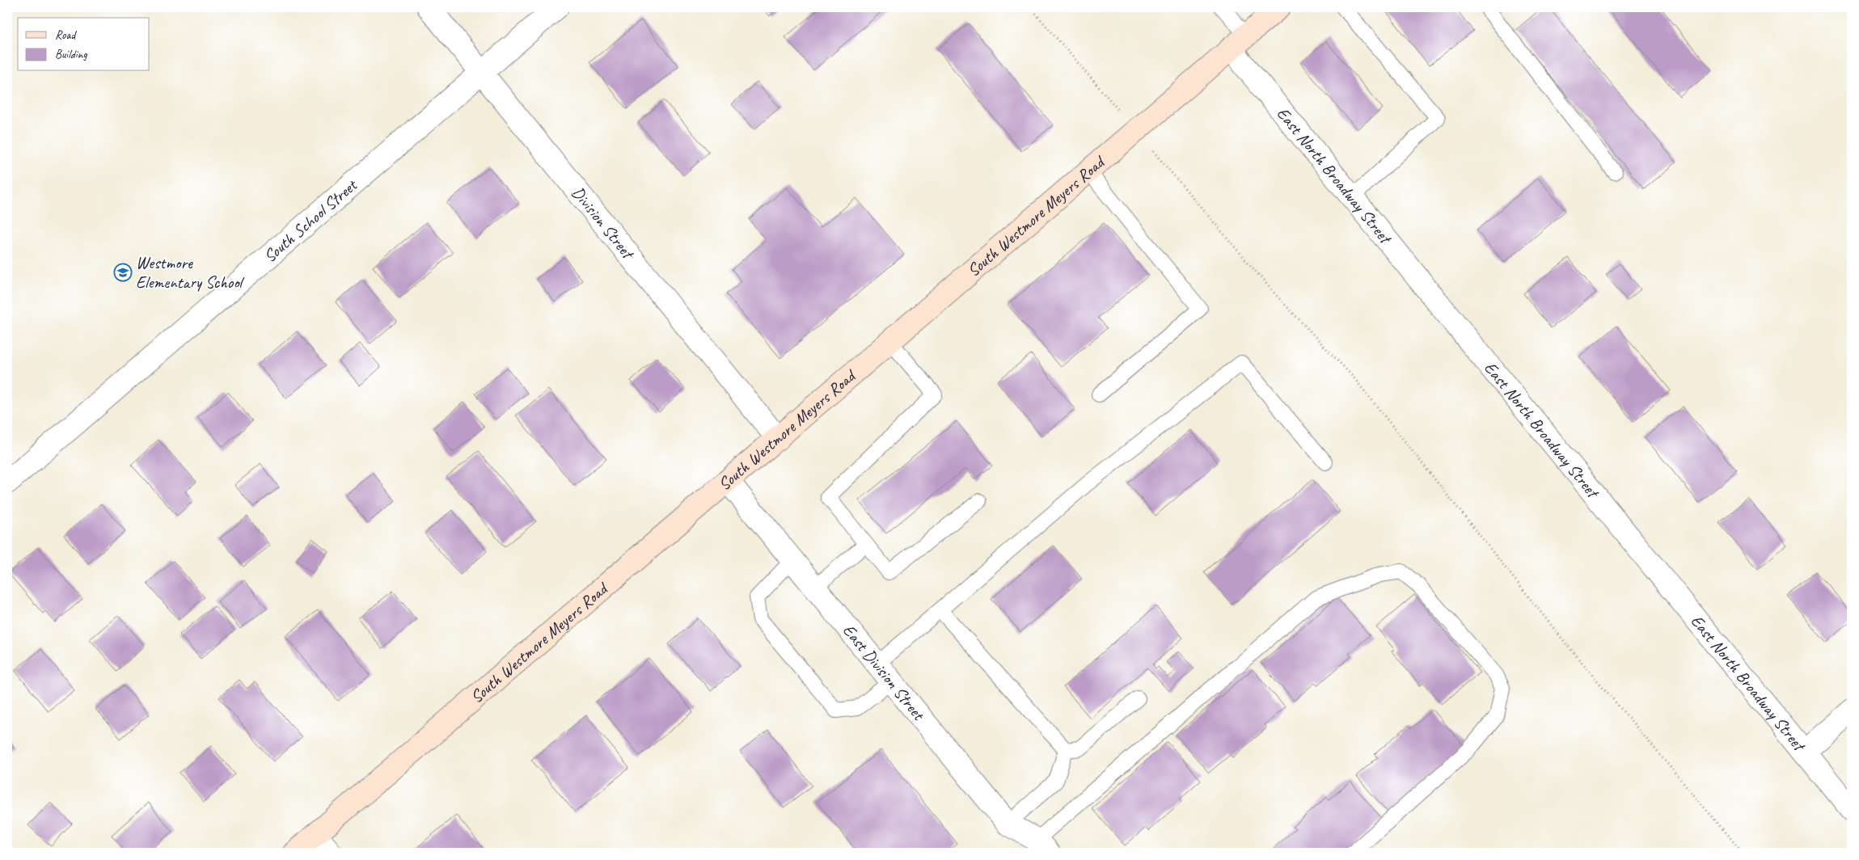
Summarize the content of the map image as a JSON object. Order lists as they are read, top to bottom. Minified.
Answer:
{"streets":{"street":["East North Broadway Street","South Westmore Meyers Road","South School Street","Division Street","East Division Street"]},"crossings":[["East North Broadway Street","South Westmore Meyers Road"],["South Westmore Meyers Road","Division Street"],["South Westmore Meyers Road","East Division Street"],["South School Street","Division Street"]],"places":{"school or university":["Westmore Elementary School"]},"legend":["Road","Building"]}
